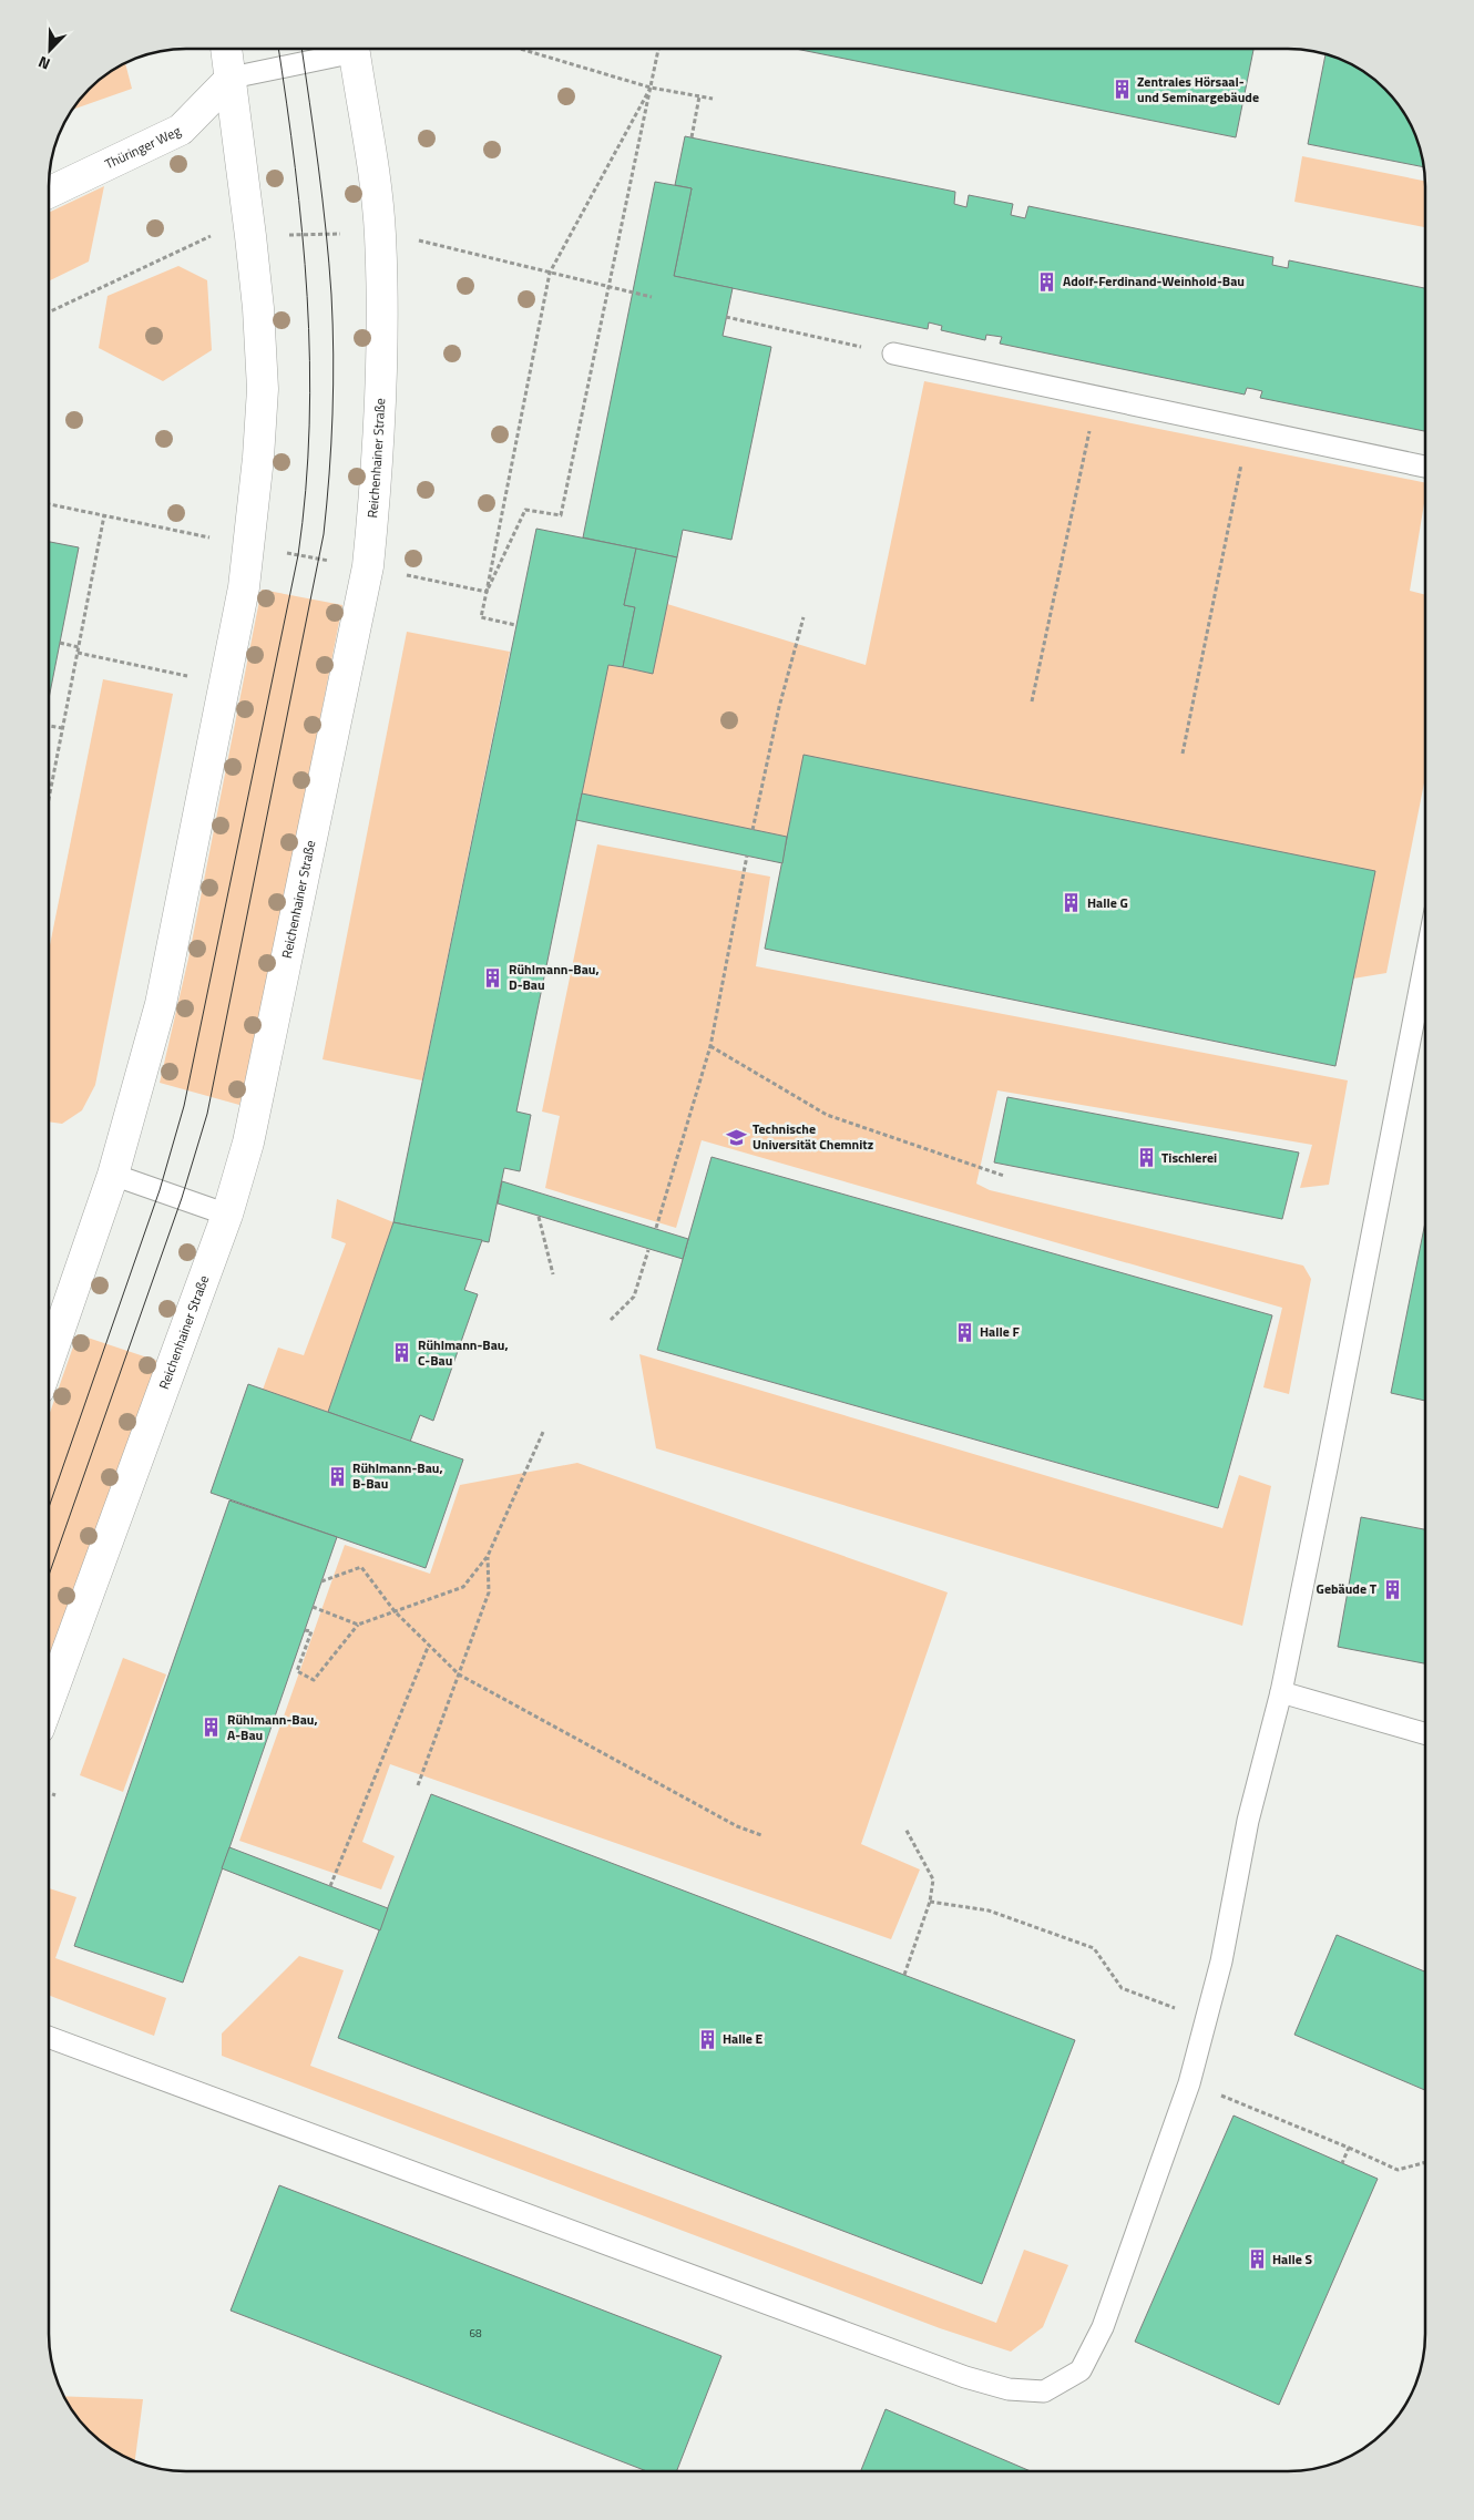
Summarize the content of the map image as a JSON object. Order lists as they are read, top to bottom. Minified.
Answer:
{"streets":{"street":["Thüringer Weg","Reichenhainer Straße"]},"places":{"building":["Zentrales Hörsaal- und Seminargebäude","Adolf-Ferdinand-Weinhold-Bau","Halle G","Rühlmann-Bau, D-Bau","Tischlerei","Halle F","Rühlmann-Bau, C-Bau","Rühlmann-Bau, B-Bau","Gebäude T","Rühlmann-Bau, A-Bau","Halle E","Halle S"],"school or university":["Technische Universität Chemnitz"]},"house_numbers":["68"],"north":"bottom left"}
